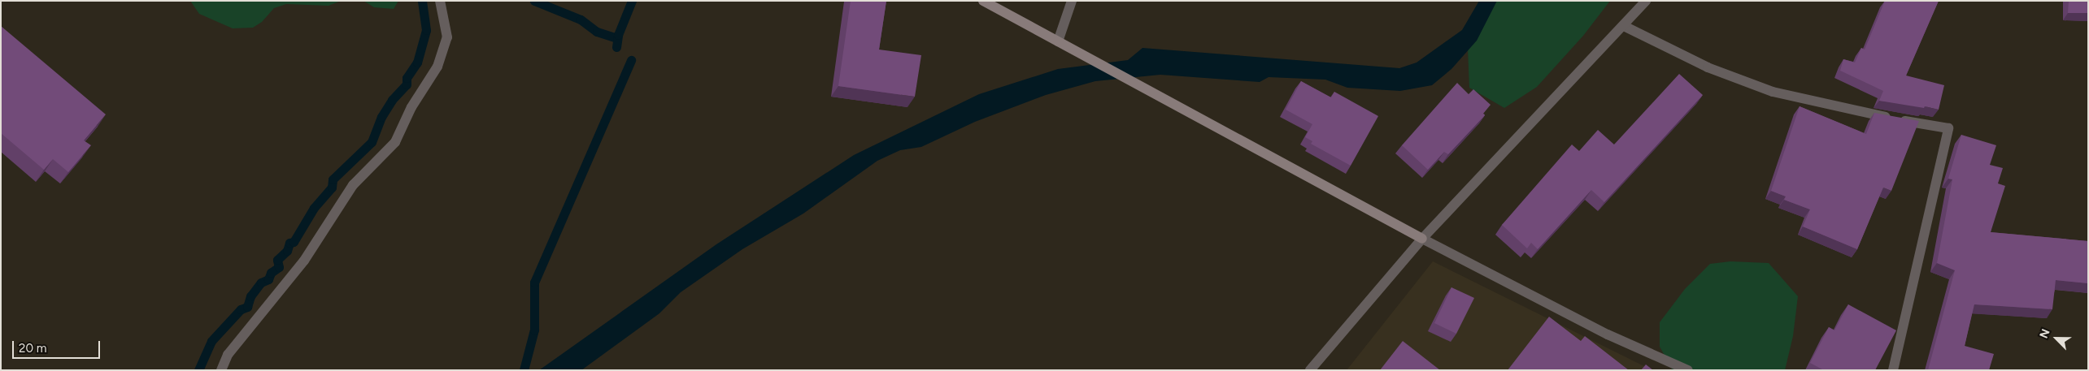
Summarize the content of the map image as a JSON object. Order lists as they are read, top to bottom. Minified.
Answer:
{"scale_bar":"20 m","north":"top left"}
